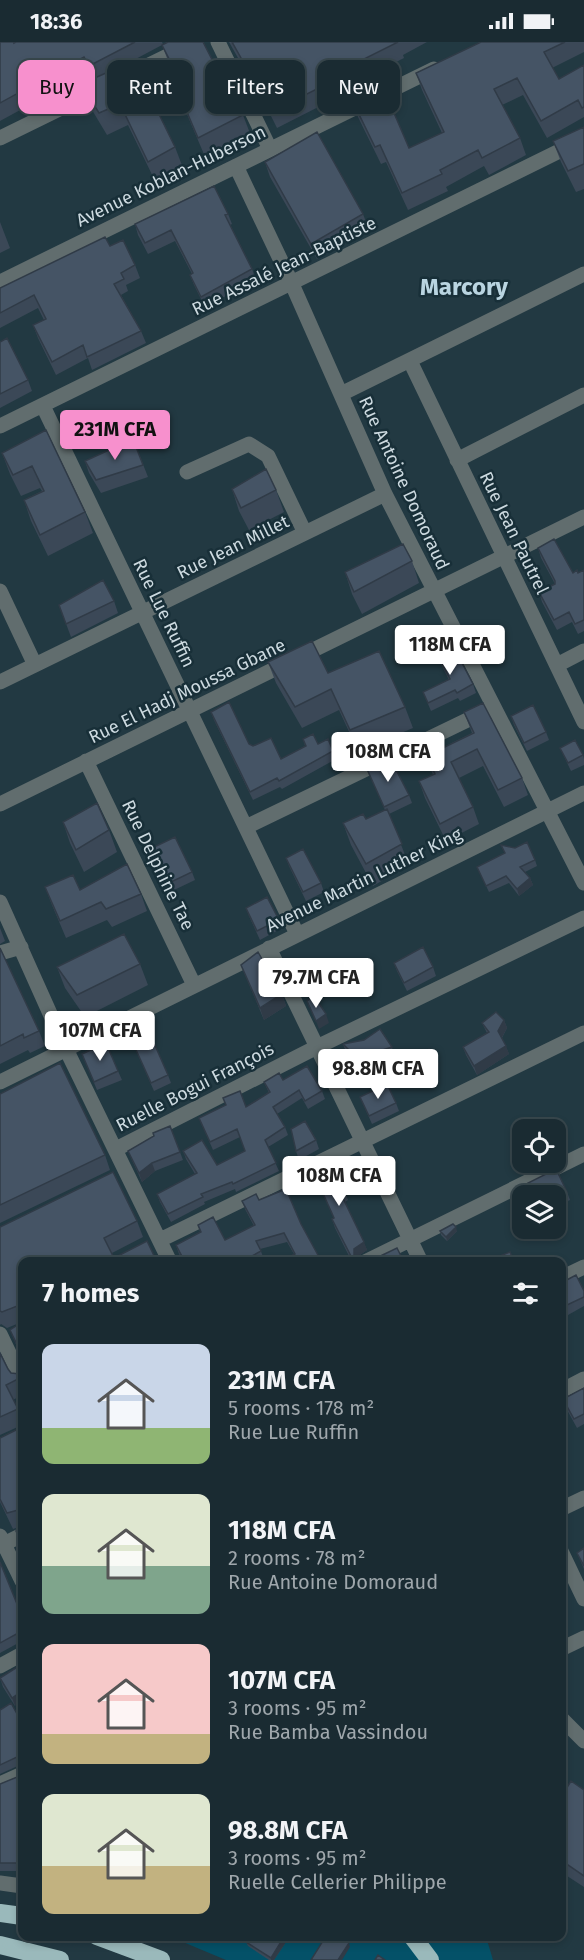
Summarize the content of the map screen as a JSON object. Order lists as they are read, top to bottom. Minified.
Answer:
{"streets":{"street":["Avenue Koblan-Huberson","Rue Assalé Jean-Baptiste","Rue Antoine Domoraud","Rue Jean Pautrel","Rue Jean Millet","Rue Lue Ruffin","Rue El Hadj Moussa Gbane","Rue Delphine Tae","Avenue Martin Luther King","Ruelle Bogui François"]},"crossings":[["Avenue Koblan-Huberson","Rue Antoine Domoraud"],["Rue Assalé Jean-Baptiste","Rue Antoine Domoraud"],["Rue Assalé Jean-Baptiste","Rue Lue Ruffin"],["Rue Antoine Domoraud","Rue Jean Millet"],["Rue Antoine Domoraud","Rue El Hadj Moussa Gbane"],["Rue Antoine Domoraud","Avenue Martin Luther King"],["Rue Jean Pautrel","Rue El Hadj Moussa Gbane"],["Rue Jean Millet","Rue Lue Ruffin"],["Rue Lue Ruffin","Rue El Hadj Moussa Gbane"],["Rue Lue Ruffin","Avenue Martin Luther King"],["Rue El Hadj Moussa Gbane","Rue Delphine Tae"],["Rue Delphine Tae","Avenue Martin Luther King"]],"districts":["Marcory"],"page":{"status":"18:36","chip":["Buy","Rent","Filters","New"],"price":["231M CFA","118M CFA","108M CFA","79.7M CFA","107M CFA","98.8M CFA","108M CFA"],"heading":"7 homes","list":[{"name":"231M CFA","note":"5 rooms · 178 m² · Rue Lue Ruffin"},{"name":"118M CFA","note":"2 rooms · 78 m² · Rue Antoine Domoraud"},{"name":"107M CFA","note":"3 rooms · 95 m² · Rue Bamba Vassindou"},{"name":"98.8M CFA","note":"3 rooms · 95 m² · Ruelle Cellerier Philippe"}]}}
